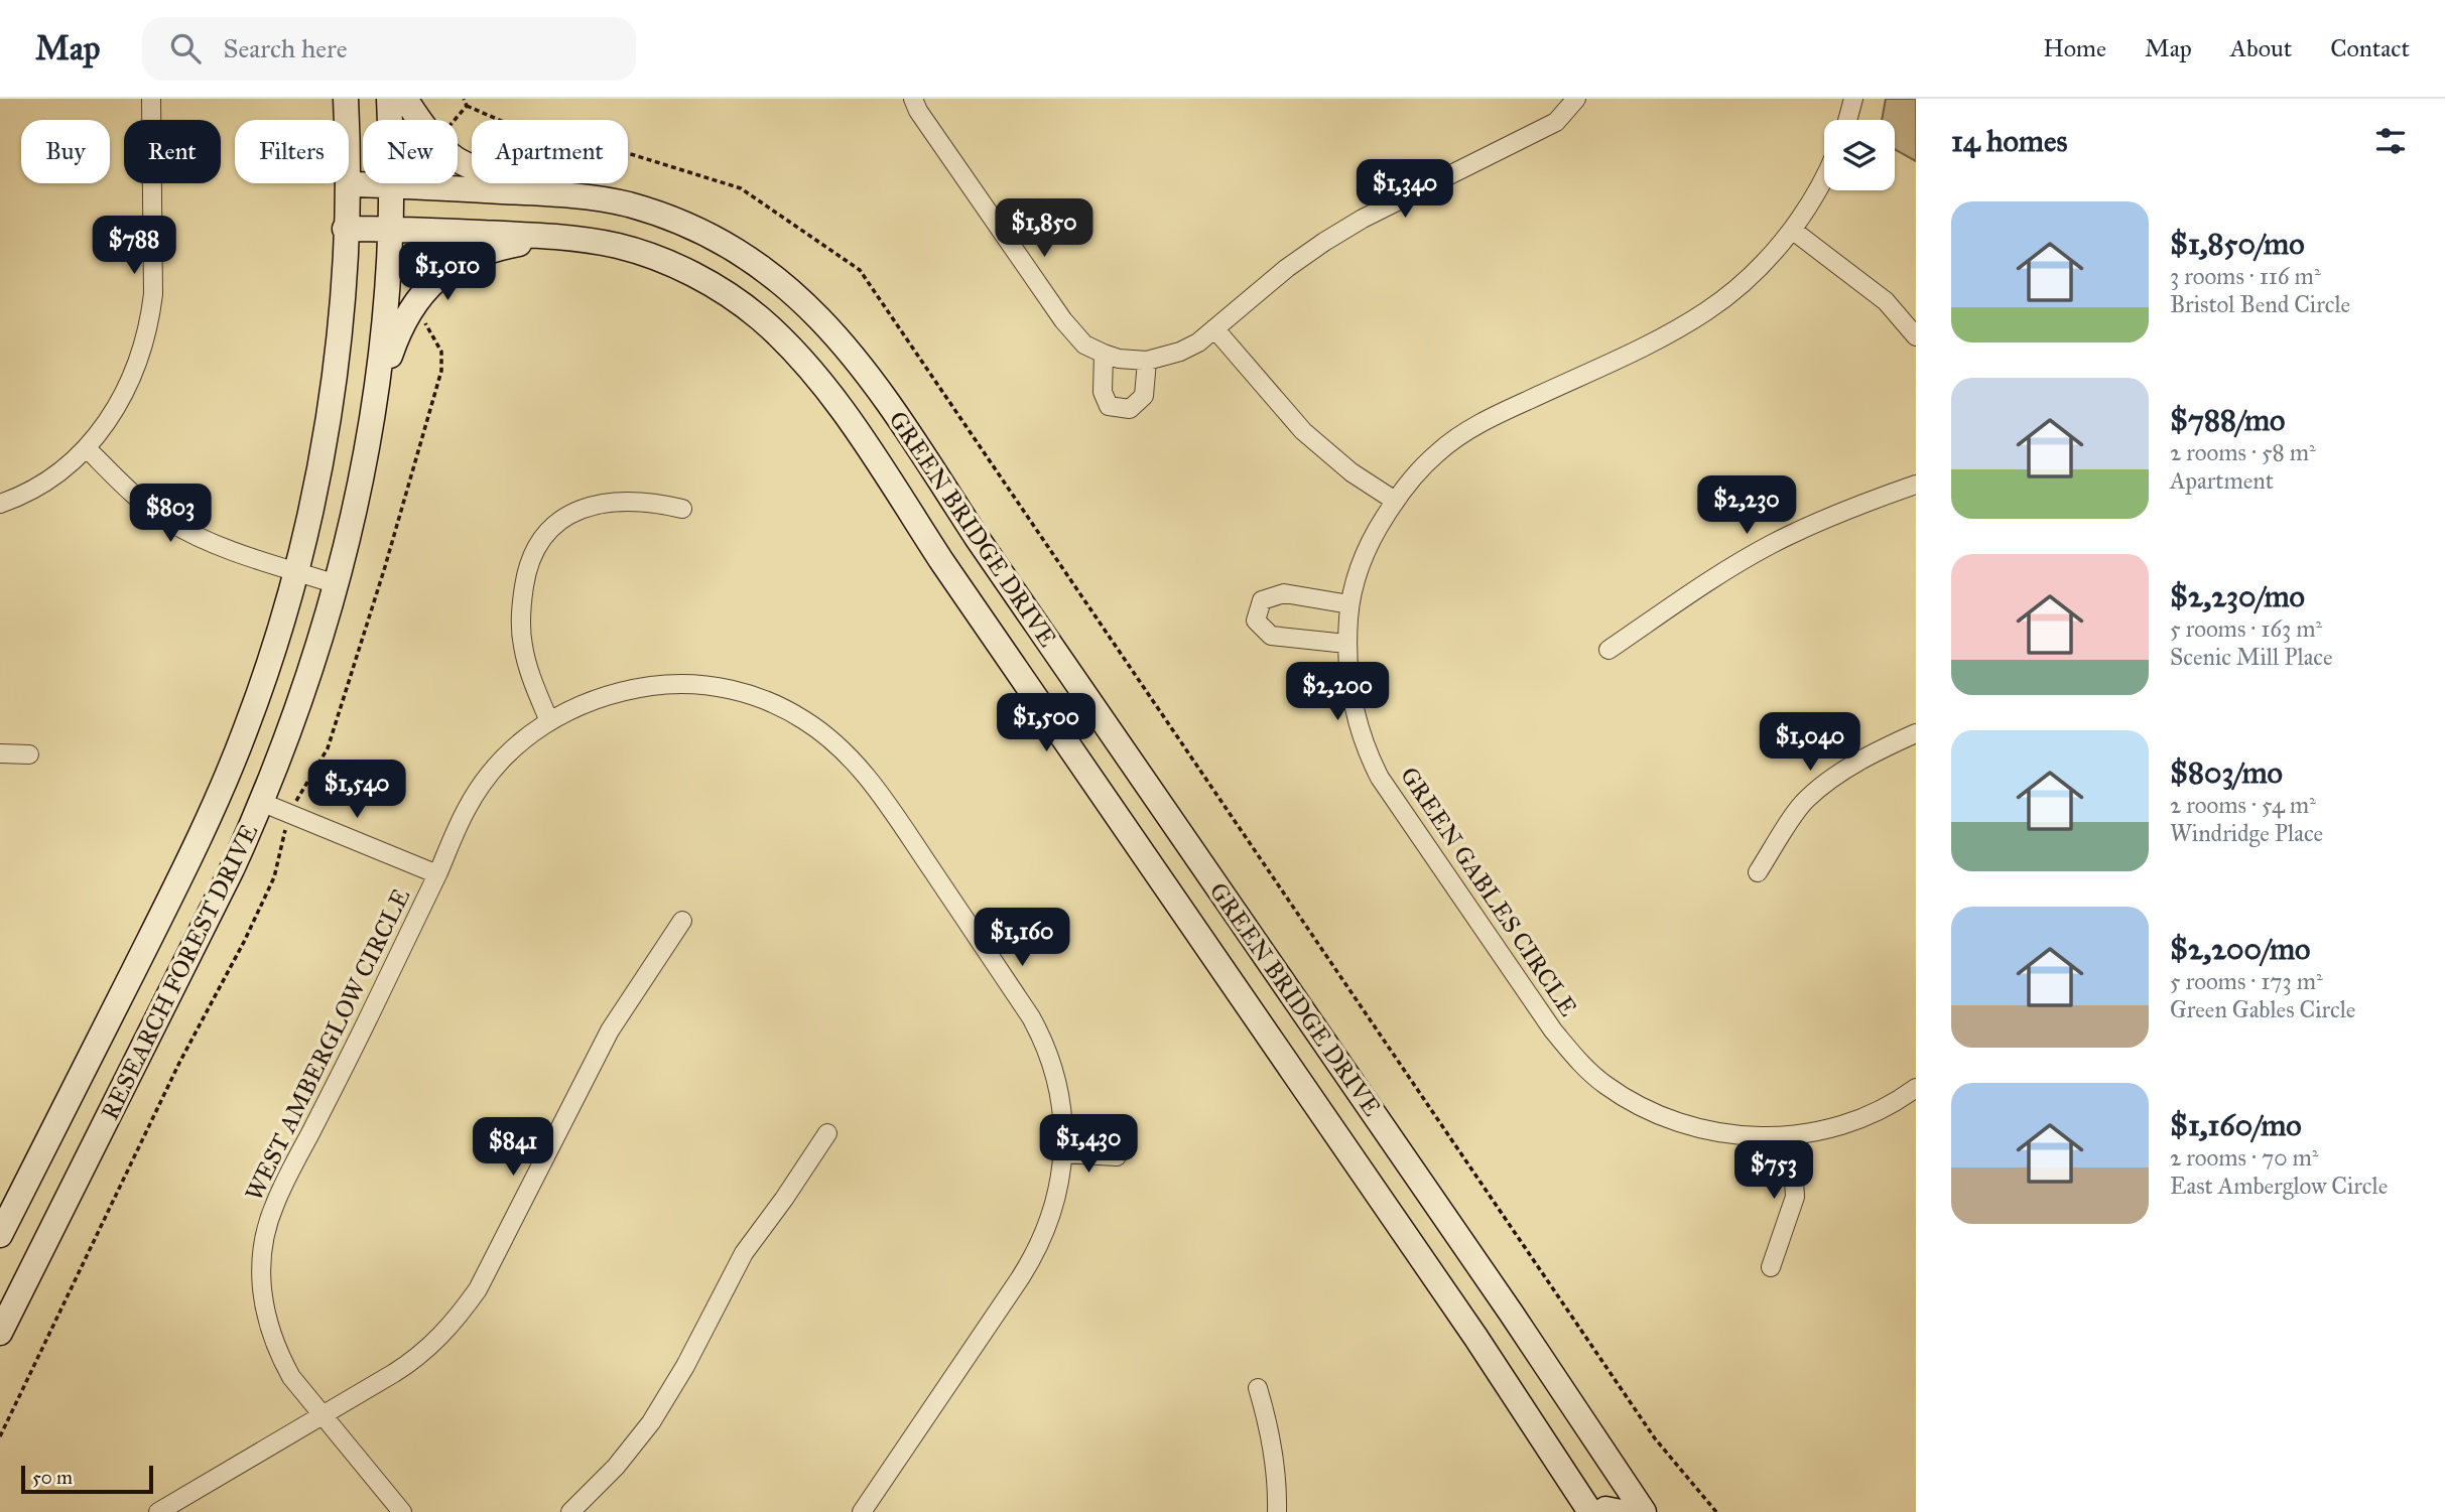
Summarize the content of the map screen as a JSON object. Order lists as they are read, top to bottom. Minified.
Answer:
{"streets":{"main road":["GREEN BRIDGE DRIVE","RESEARCH FOREST DRIVE"],"street":["GREEN GABLES CIRCLE","WEST AMBERGLOW CIRCLE"]},"crossings":[["GREEN BRIDGE DRIVE","RESEARCH FOREST DRIVE"]],"scale_bar":"50 m","page":{"header":"Map","search":"Search here","nav":["Home","Map","About","Contact"],"heading":"14 homes","chip":["Buy","Rent","Filters","New","Apartment"],"price":["$1,340","$1,850","$788","$1,010","$2,230","$803","$2,200","$1,500","$1,040","$1,540","$1,160","$1,430","$841","$753"],"list":[{"name":"$1,850/mo","note":"3 rooms · 116 m² · Bristol Bend Circle"},{"name":"$788/mo","note":"2 rooms · 58 m² · Apartment"},{"name":"$2,230/mo","note":"5 rooms · 163 m² · Scenic Mill Place"},{"name":"$803/mo","note":"2 rooms · 54 m² · Windridge Place"},{"name":"$2,200/mo","note":"5 rooms · 173 m² · Green Gables Circle"},{"name":"$1,160/mo","note":"2 rooms · 70 m² · East Amberglow Circle"}],"scale":"50 m"}}
